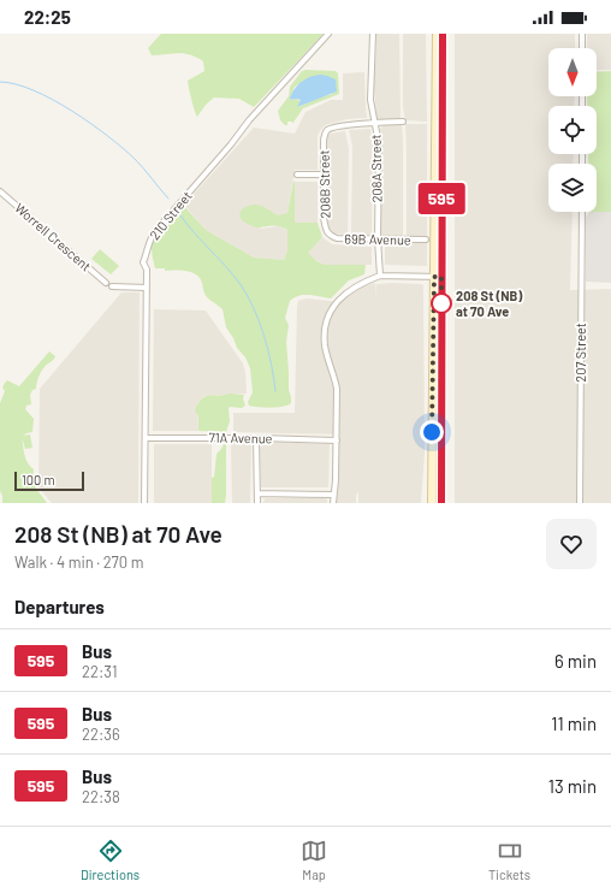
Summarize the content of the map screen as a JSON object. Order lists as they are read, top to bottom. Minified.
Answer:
{"streets":{"street":["208A Street","208B Street","210 Street","Worrell Crescent","69B Avenue","207 Street","71A Avenue"]},"crossings":[["208A Street","208B Street"],["208A Street","69B Avenue"],["208B Street","69B Avenue"],["210 Street","71A Avenue"]],"places":["208 St (NB) at 70 Ave"],"lines":["bus line 595"],"scale_bar":"100 m","north":"bottom","page":{"status":"22:25","on_map":"595","scale":"100 m","heading":[["208 St (NB) at 70 Ave","Walk · 4 min · 270 m"],"Departures"],"list":[{"mark":"595","name":"Bus","note":"22:31","value":"6 min"},{"mark":"595","name":"Bus","note":"22:36","value":"11 min"},{"mark":"595","name":"Bus","note":"22:38","value":"13 min"}],"tabs":["Directions","Map","Tickets"]}}
